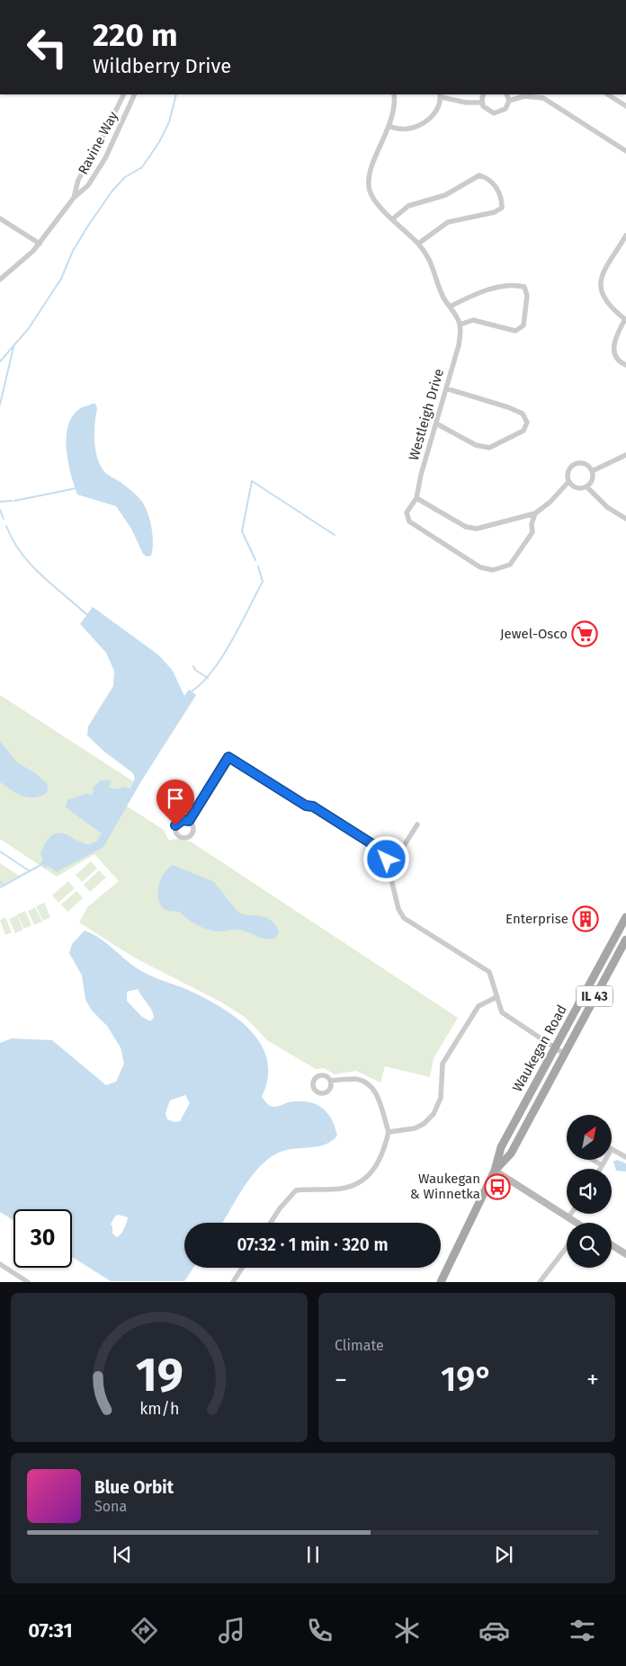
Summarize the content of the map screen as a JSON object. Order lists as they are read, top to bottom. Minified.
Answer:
{"streets":{"main road":["IL 43","Waukegan Road"],"street":["Ravine Way","Westleigh Drive"]},"places":{"supermarket":["Jewel-Osco"],"building":["Enterprise"],"bus stop":["Waukegan & Winnetka"]},"north":"top right","page":{"turn":["220 m","Wildberry Drive"],"limit":"30","trip":"07:32 · 1 min · 320 m","tile":"Climate","heat":["−","19°","+"],"song":["Blue Orbit","Sona"],"tabs":"07:31","gauge":["19","km/h"]}}
